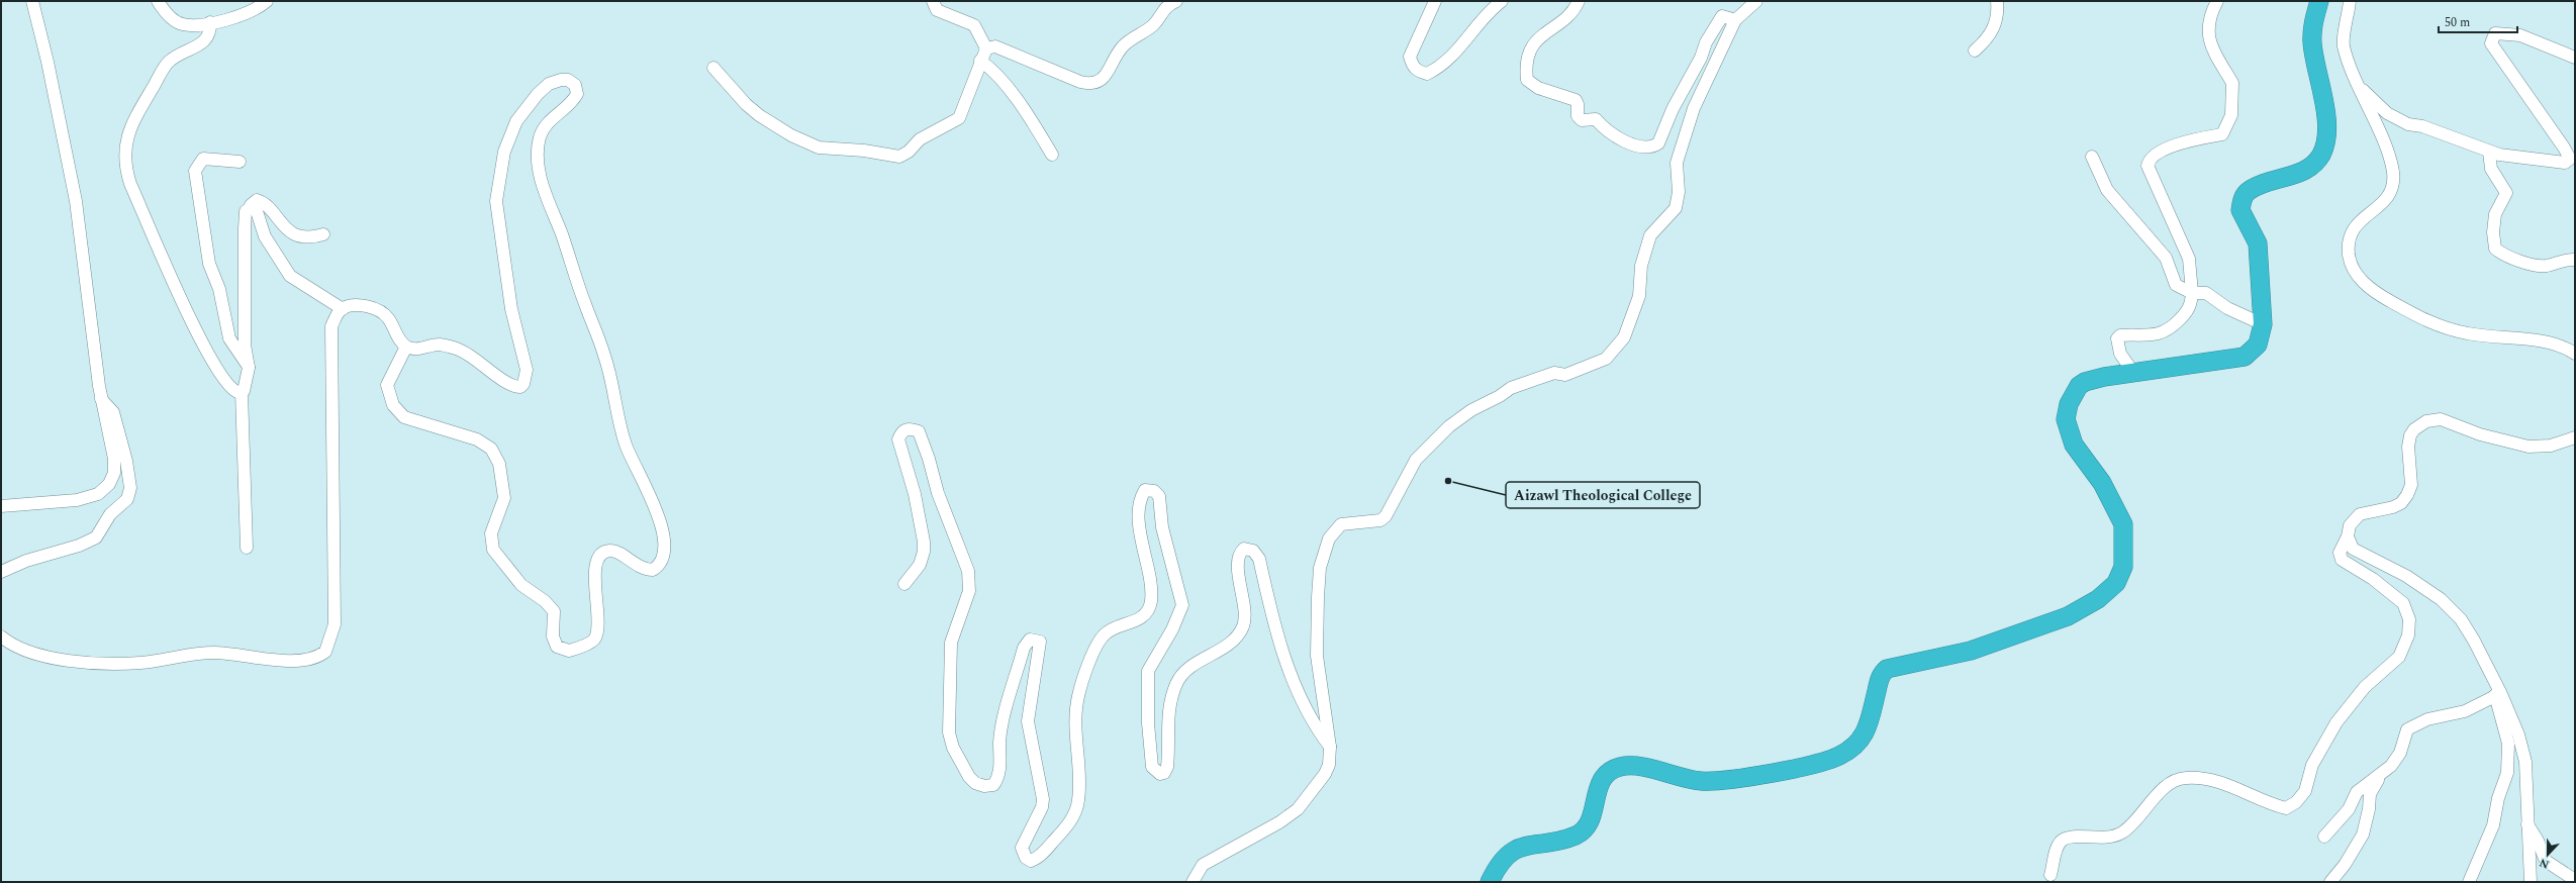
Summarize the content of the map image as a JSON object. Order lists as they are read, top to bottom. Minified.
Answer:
{"places":["Aizawl Theological College"],"scale_bar":"50 m","north":"bottom"}
